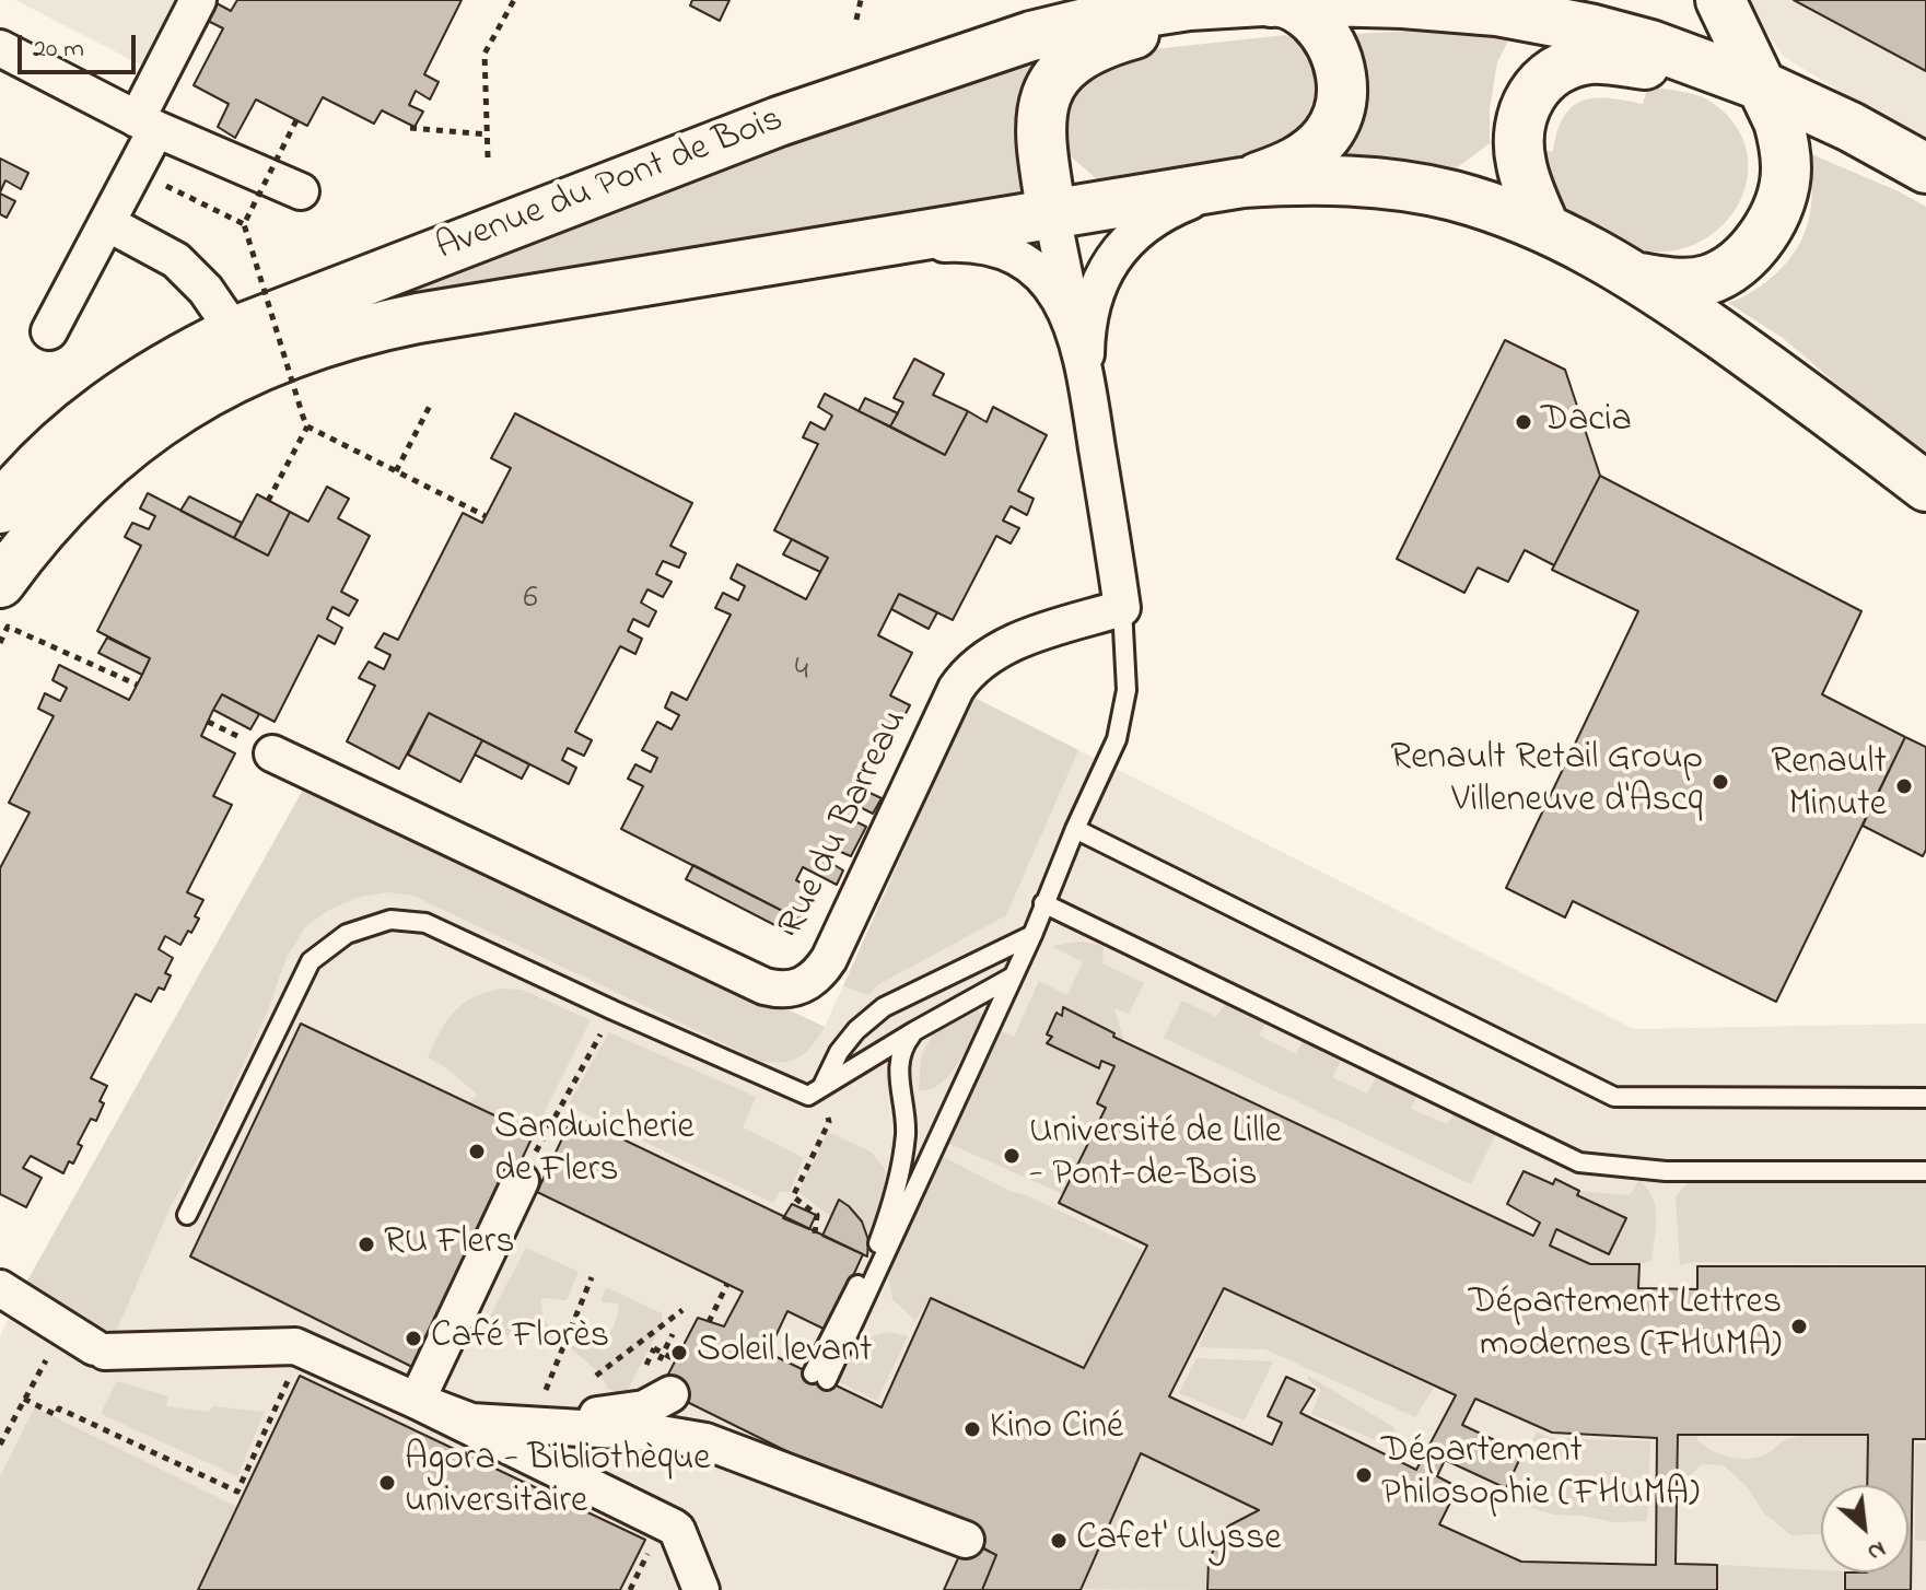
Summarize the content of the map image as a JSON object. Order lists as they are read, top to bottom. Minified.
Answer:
{"streets":{"main road":["Avenue du Pont de Bois"],"street":["Rue du Barreau"]},"places":["Dacia","Renault Retail Group Villeneuve d'Ascq","Renault Minute","Sandwicherie de Flers","Université de Lille - Pont-de-Bois","RU Flers","Département Lettres modernes (FHUMA)","Café Florès","Soleil levant","Kino Ciné","Département Philosophie (FHUMA)","Agora - Bibliothèque universitaire","Cafet' Ulysse"],"house_numbers":["6","4"],"scale_bar":"20 m","north":"bottom right"}
